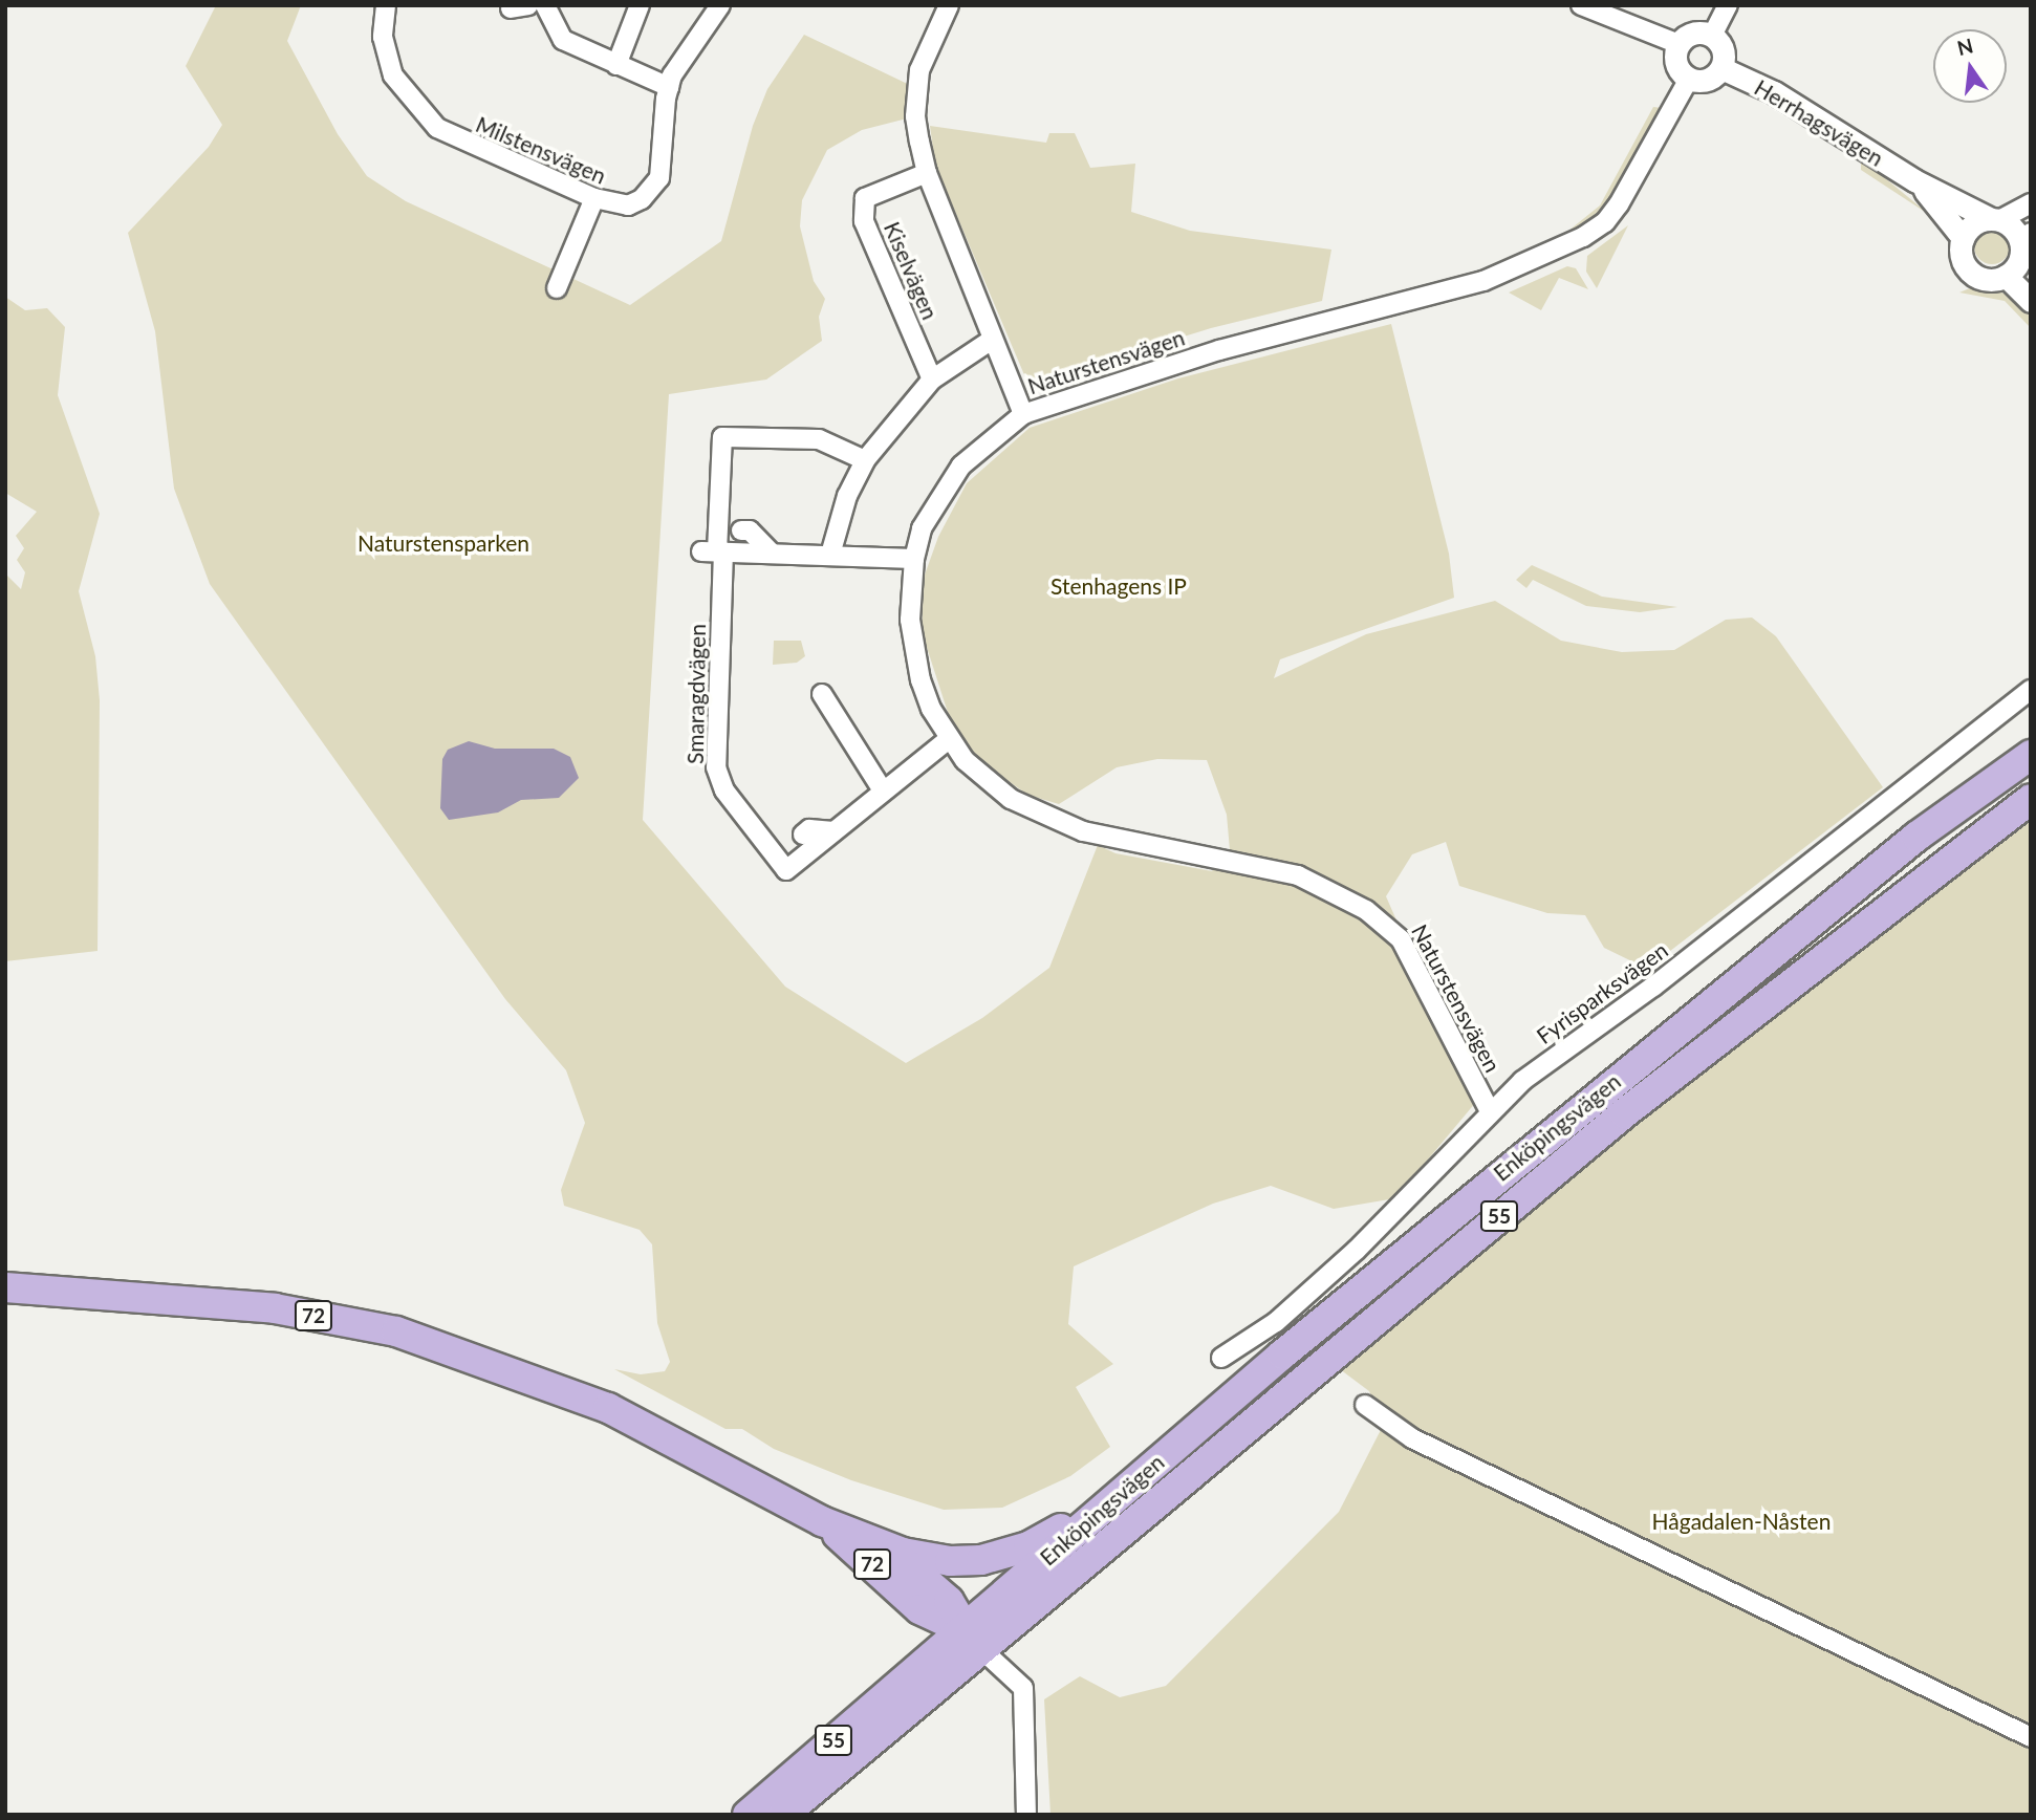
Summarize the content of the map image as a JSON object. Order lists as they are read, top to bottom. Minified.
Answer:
{"streets":{"main road":["Enköpingsvägen","55","72"],"street":["Herrhagsvägen","Milstensvägen","Kiselvägen","Naturstensvägen","Smaragdvägen","Fyrisparksvägen"]},"crossings":[["Herrhagsvägen","Naturstensvägen"],["Naturstensvägen","Smaragdvägen"],["Naturstensvägen","Fyrisparksvägen"],["Enköpingsvägen","55"],["Enköpingsvägen","72"],["55","72"]],"parks":["Naturstensparken","Stenhagens IP","Hågadalen-Nåsten"],"north":"top"}
